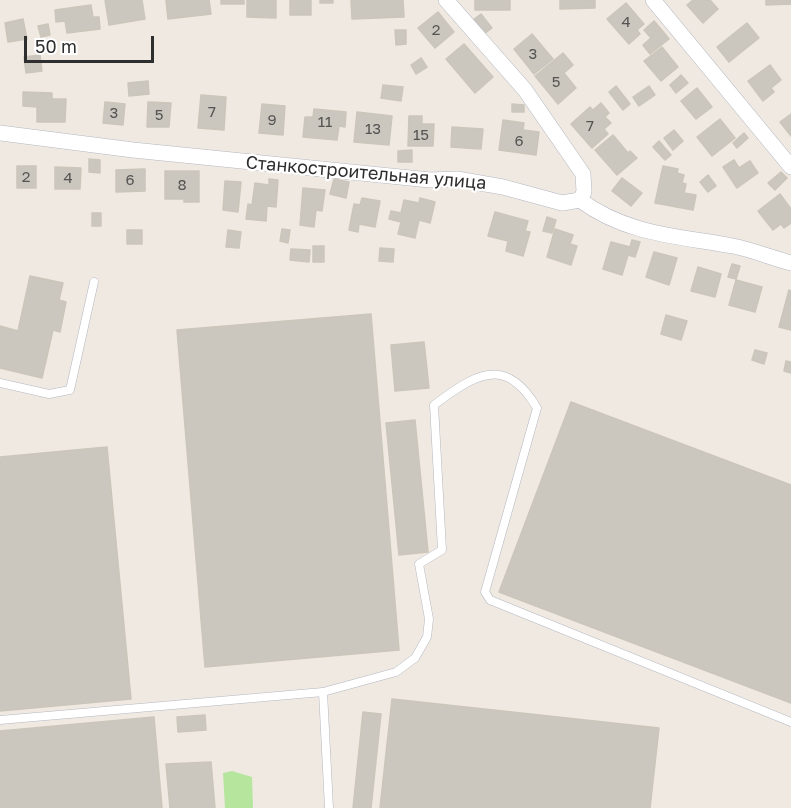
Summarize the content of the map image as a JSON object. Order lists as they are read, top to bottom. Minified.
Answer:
{"streets":{"street":["Станкостроительная улица"]},"house_numbers":["4","2","3","5","7","3","5","9","11","7","13","15","6","2","4","6","8"],"scale_bar":"50 m"}
